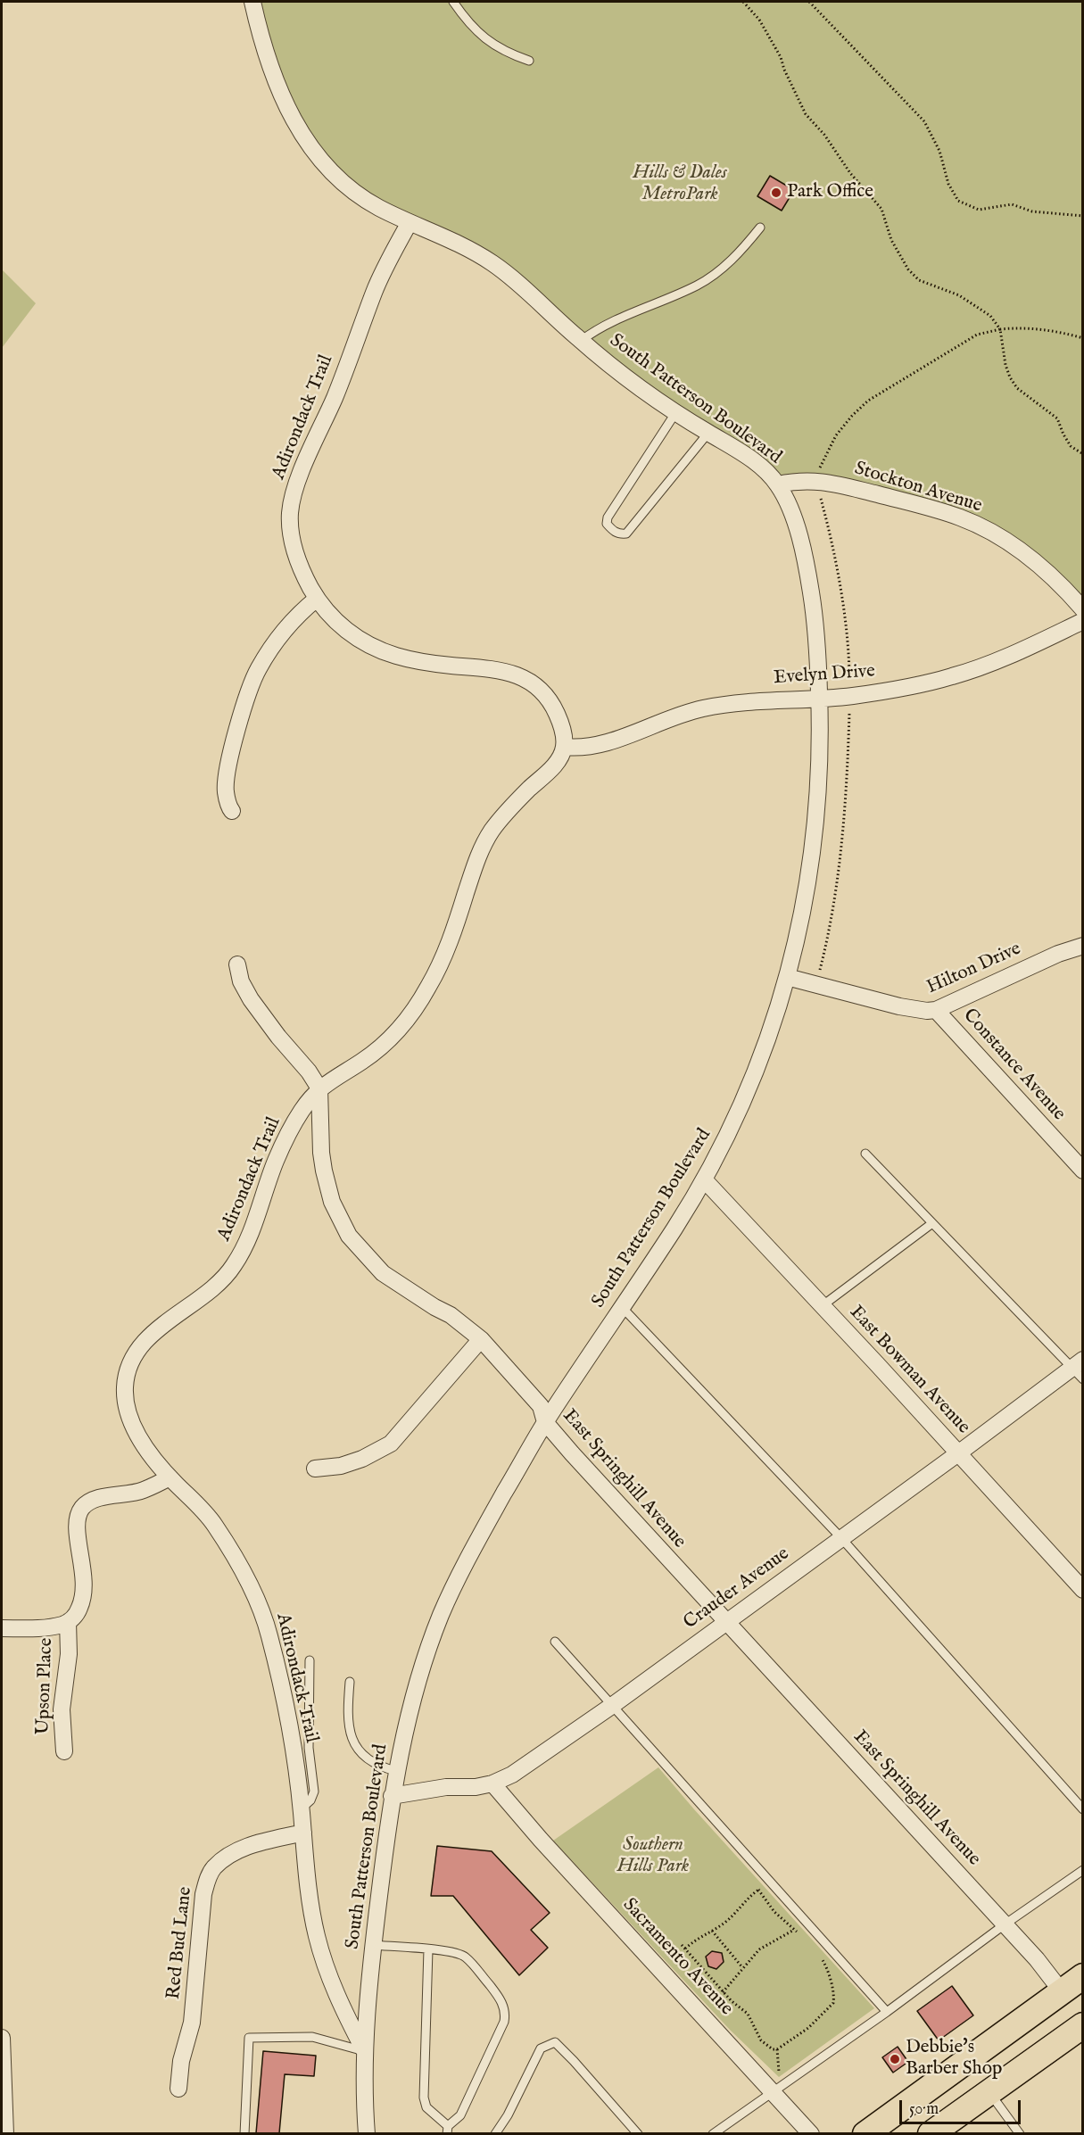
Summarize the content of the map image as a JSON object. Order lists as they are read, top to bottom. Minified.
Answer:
{"streets":{"street":["South Patterson Boulevard","Adirondack Trail","Stockton Avenue","Evelyn Drive","Hilton Drive","Constance Avenue","East Bowman Avenue","East Springhill Avenue","Crauder Avenue","Upson Place","Red Bud Lane","Sacramento Avenue"]},"crossings":[["South Patterson Boulevard","Adirondack Trail"],["South Patterson Boulevard","Stockton Avenue"],["South Patterson Boulevard","Evelyn Drive"],["South Patterson Boulevard","Hilton Drive"],["South Patterson Boulevard","East Bowman Avenue"],["South Patterson Boulevard","East Springhill Avenue"],["South Patterson Boulevard","Crauder Avenue"],["Adirondack Trail","Evelyn Drive"],["Adirondack Trail","East Springhill Avenue"],["Adirondack Trail","Red Bud Lane"],["Hilton Drive","Constance Avenue"],["East Bowman Avenue","Crauder Avenue"],["East Springhill Avenue","Crauder Avenue"],["Crauder Avenue","Sacramento Avenue"]],"parks":["Hills & Dales MetroPark","Southern Hills Park"],"places":["Park Office","Debbie's Barber Shop"],"scale_bar":"50 m"}
